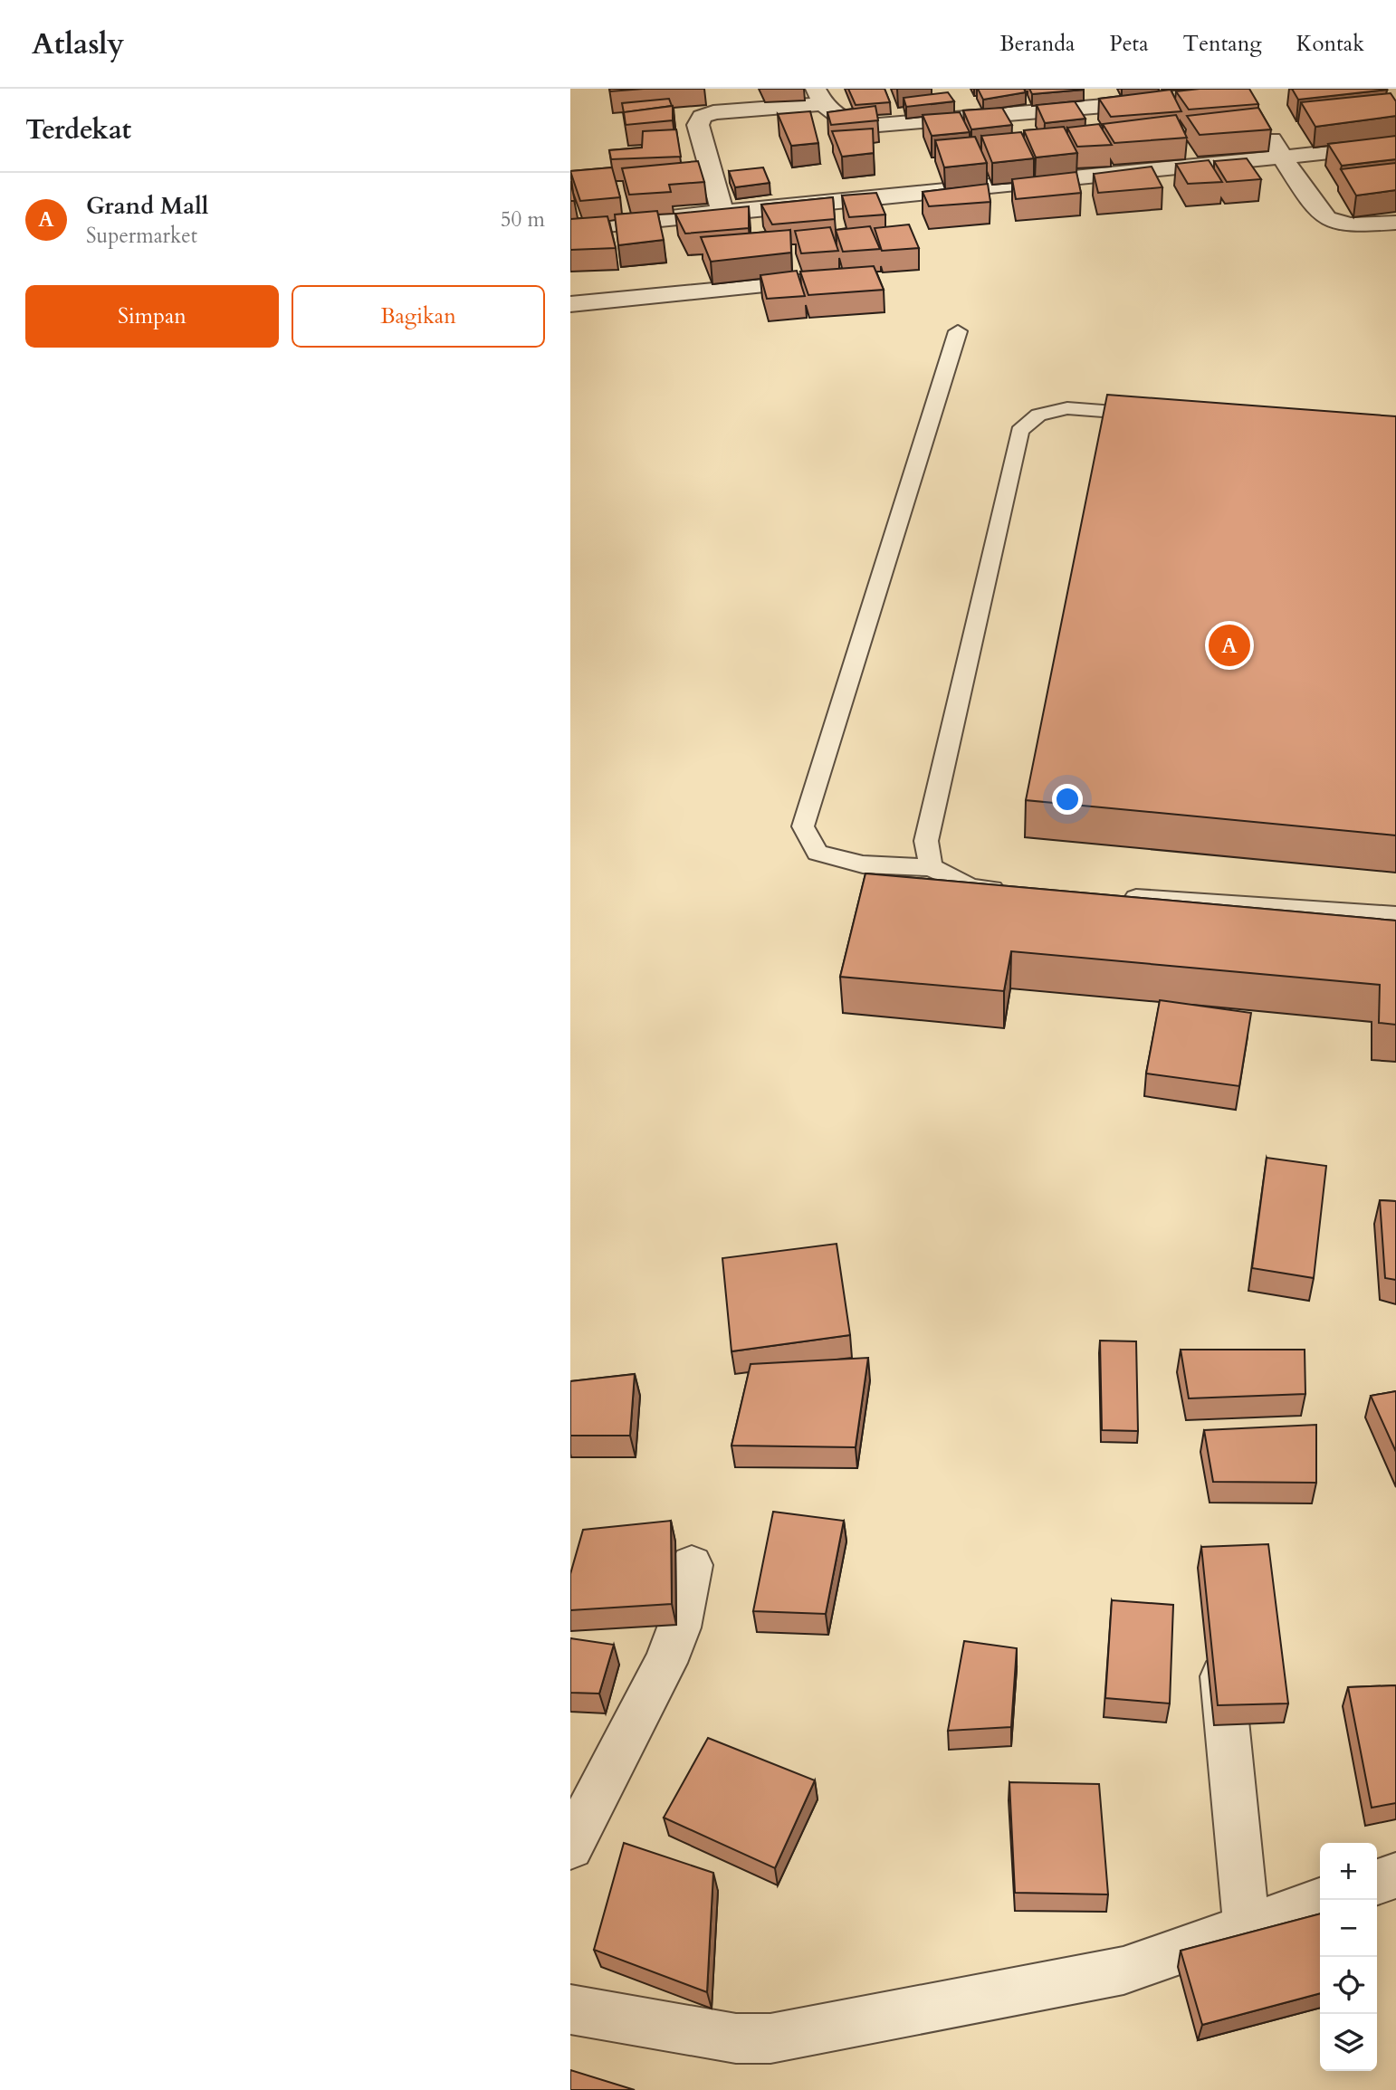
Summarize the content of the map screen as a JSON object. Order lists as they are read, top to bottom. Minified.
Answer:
{"page":{"header":"Atlasly","nav":["Beranda","Peta","Tentang","Kontak"],"heading":"Terdekat","list":[{"mark":"A","name":"Grand Mall","note":"Supermarket","value":"50 m"}],"buttons":["Simpan","Bagikan"],"pins":"A","map_buttons":["+","−"]}}
